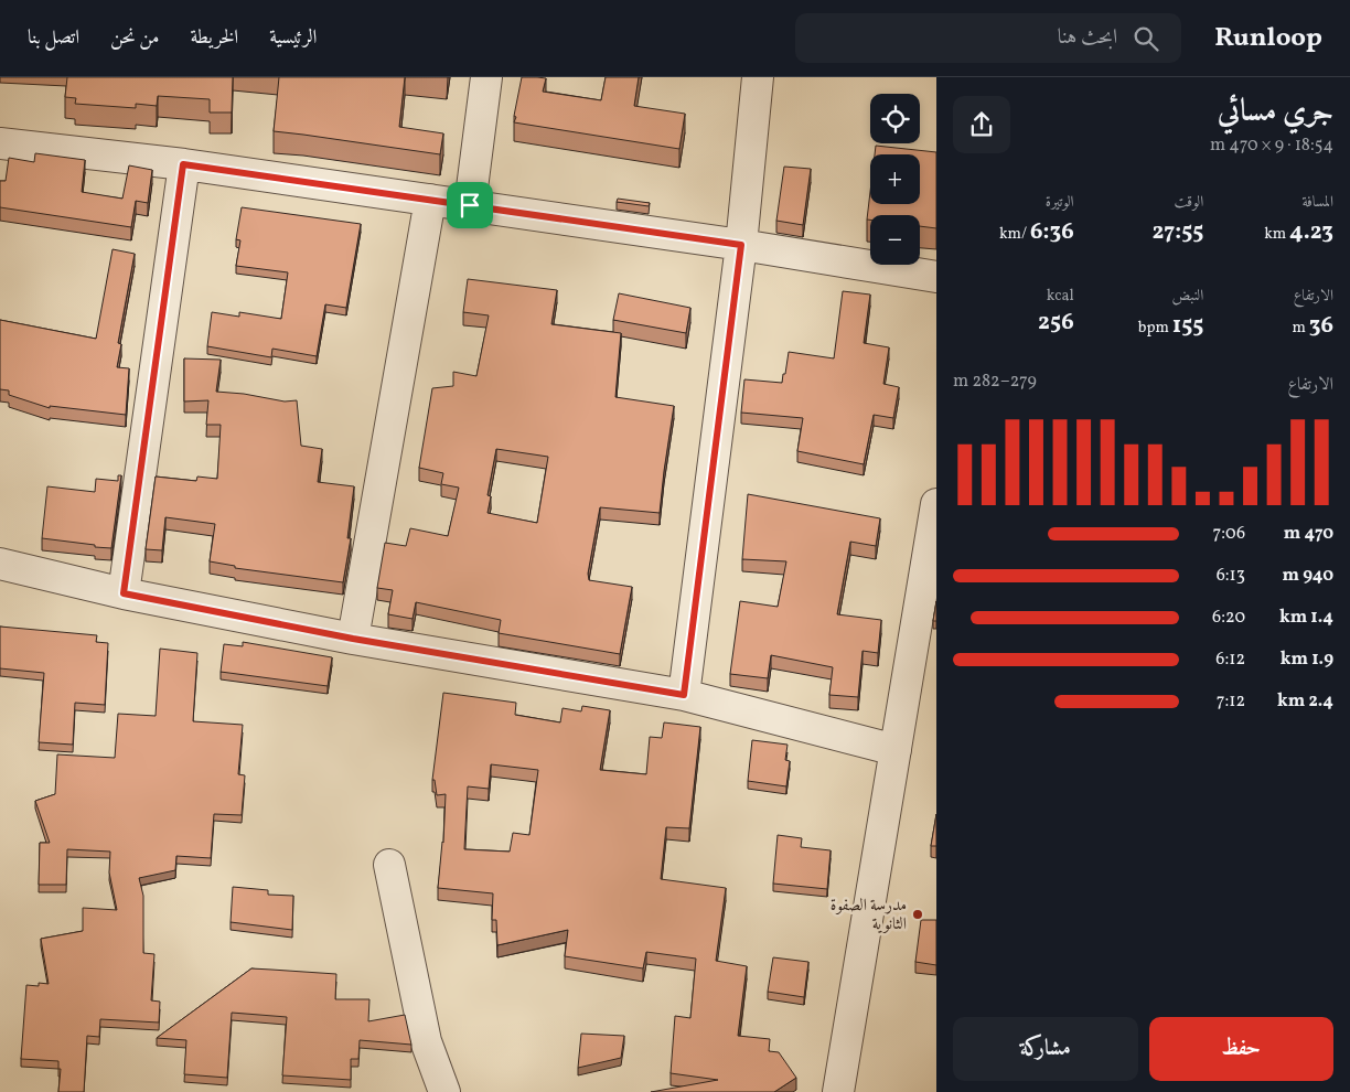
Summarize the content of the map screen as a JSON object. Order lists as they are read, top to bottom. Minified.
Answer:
{"places":["مدرسة الصفوة الثانوية"],"page":{"header":"Runloop","search":"ابحث هنا","nav":["الرئيسية","الخريطة","من نحن","اتصل بنا"],"heading":["جري مسائي","18:54 · 9 × 470 m"],"map_buttons":["+","−"],"stats":[["المسافة","4.23 km"],["الوقت","27:55"],["الوتيرة","6:36 /km"],["الارتفاع","36 m"],["النبض","155 bpm"],["kcal","256"]],"chart":["الارتفاع","279–282 m"],"list":[{"name":"470 m","note":"7:06"},{"name":"940 m","note":"6:13"},{"name":"1.4 km","note":"6:20"},{"name":"1.9 km","note":"6:12"},{"name":"2.4 km","note":"7:12"}],"buttons":["حفظ","مشاركة"]}}
